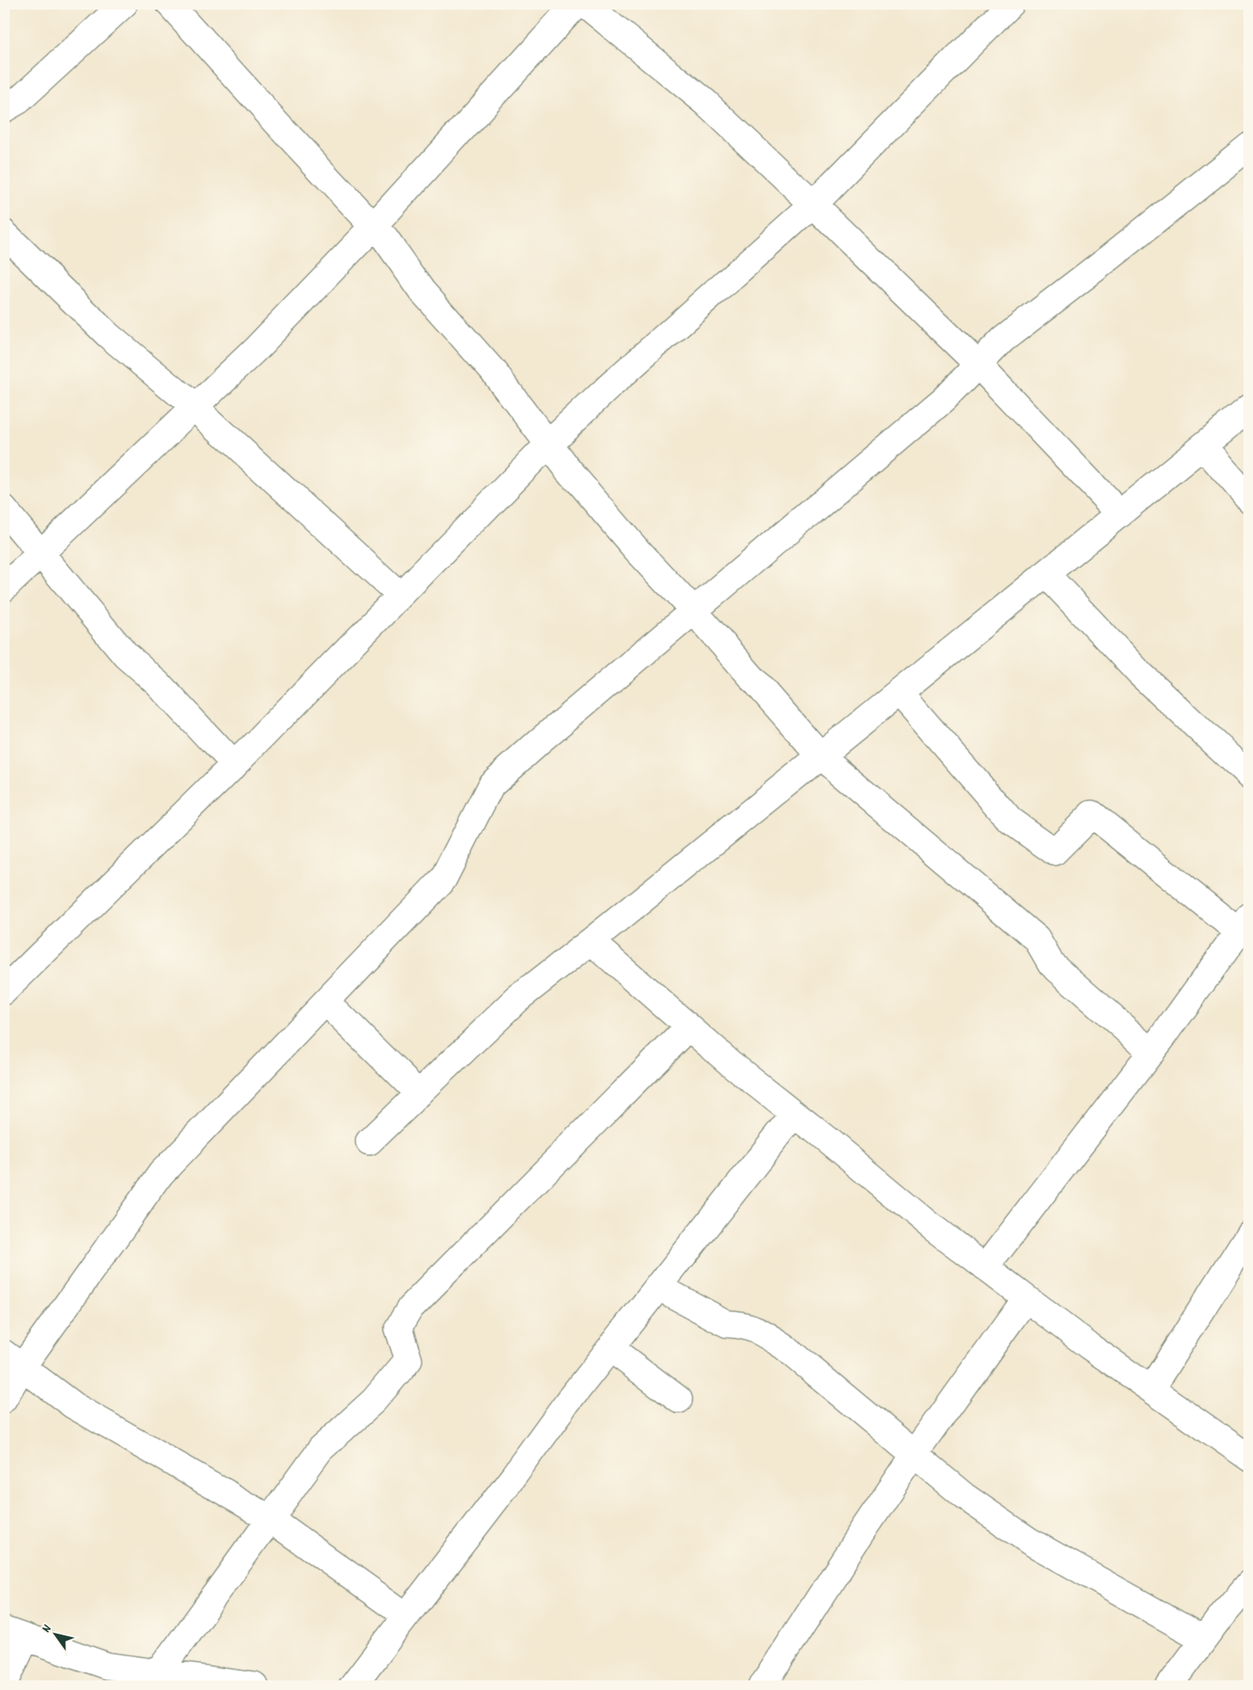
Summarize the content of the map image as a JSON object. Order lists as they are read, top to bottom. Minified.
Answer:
{"north":"top left"}
